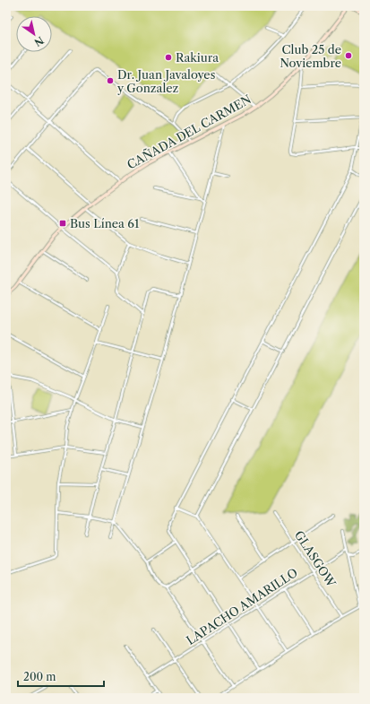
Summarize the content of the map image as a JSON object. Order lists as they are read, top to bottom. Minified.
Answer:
{"streets":{"street":["CAÑADA DEL CARMEN","GLASGOW","LAPACHO AMARILLO"]},"crossings":[["GLASGOW","LAPACHO AMARILLO"]],"places":{"other":["Club 25 de Noviembre","Rakiura","Dr. Juan Javaloyes y Gonzalez"],"transit":["Bus Línea 61"]},"scale_bar":"200 m","north":"bottom right"}
